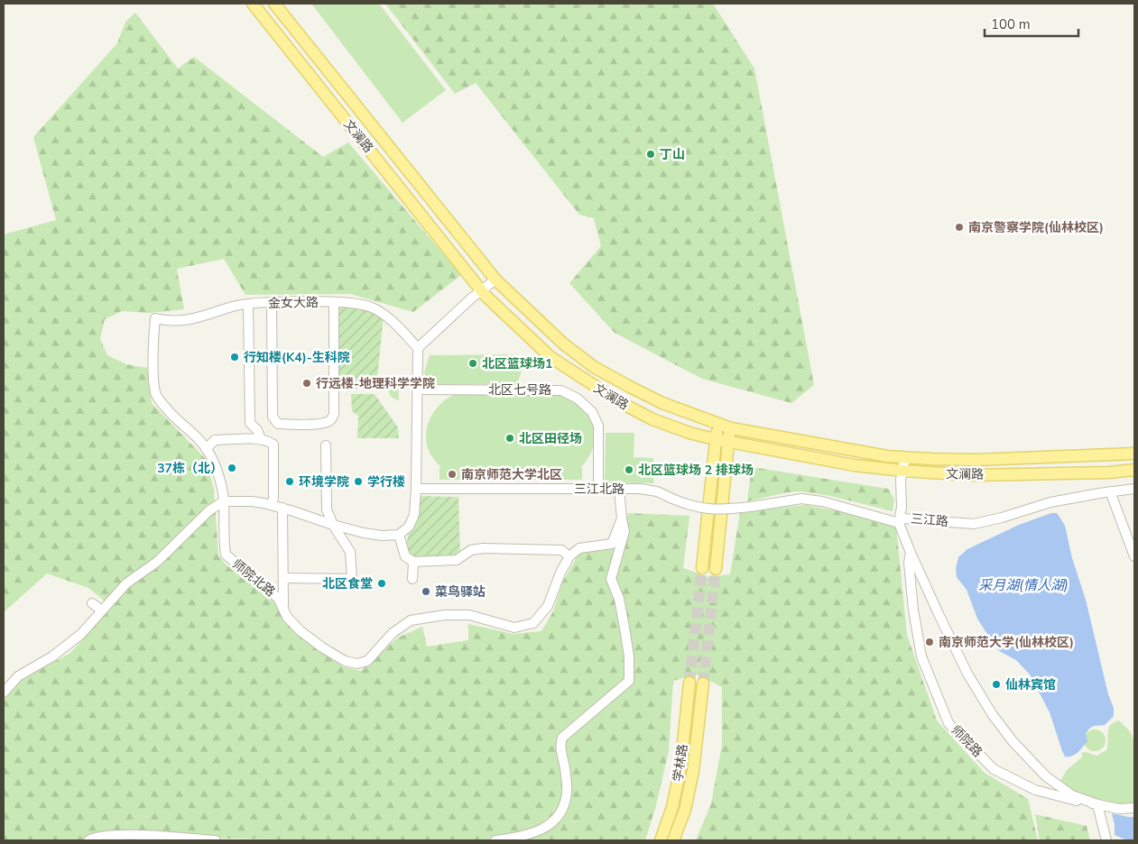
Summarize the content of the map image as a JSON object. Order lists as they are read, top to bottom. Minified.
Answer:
{"streets":{"main road":["文澜路","学林路"],"street":["金女大路","北区七号路","三江北路","三江路","师院北路","师院路"]},"crossings":[["文澜路","师院路"],["金女大路","师院北路"],["北区七号路","三江北路"],["三江北路","三江路"],["三江路","师院路"]],"water":["采月湖(情人湖)"],"places":["丁山","南京警察学院(仙林校区)","行知楼(K4)-生科院","北区篮球场1","行远楼-地理科学学院","北区田径场","37栋（北）","北区篮球场 2 排球场","南京师范大学北区","环境学院","学行楼","北区食堂","菜鸟驿站","南京师范大学(仙林校区)","仙林宾馆"],"scale_bar":"100 m"}
